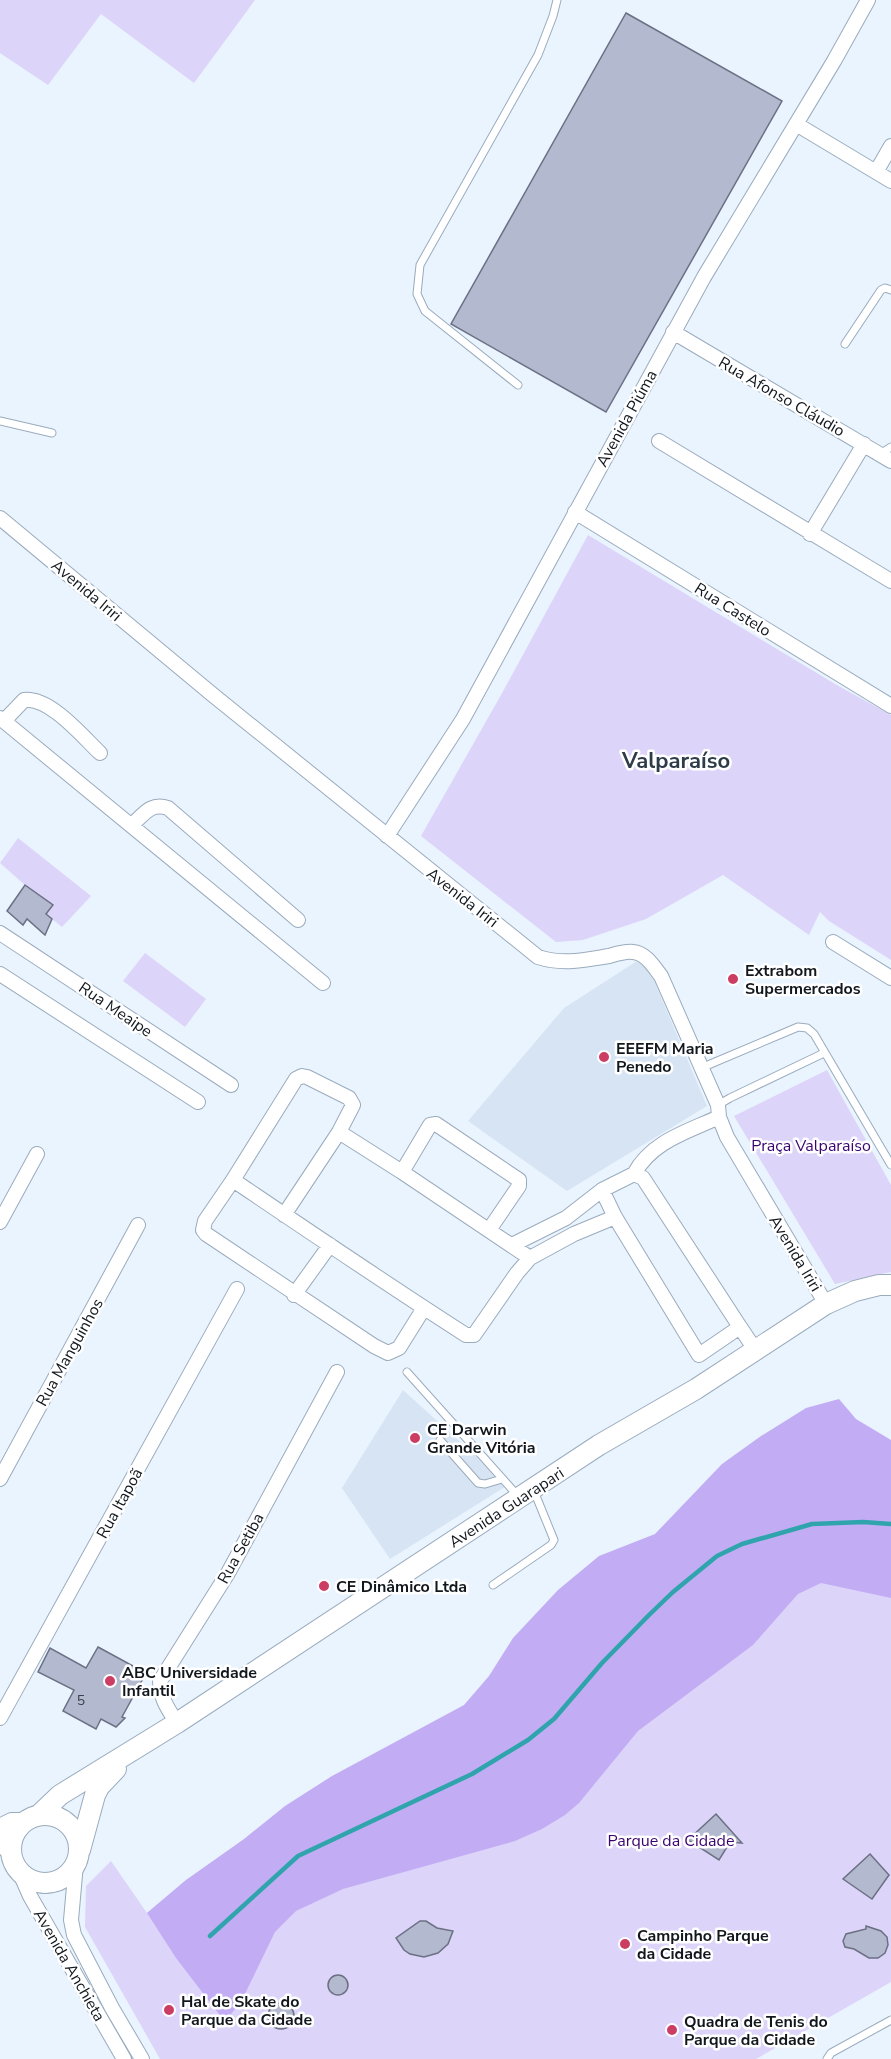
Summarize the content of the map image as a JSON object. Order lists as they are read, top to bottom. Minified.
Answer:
{"streets":{"street":["Rua Afonso Cláudio","Avenida Piúma","Avenida Iriri","Rua Castelo","Rua Meaipe","Rua Manguinhos","Rua Itapoã","Avenida Guarapari","Rua Setiba","Avenida Anchieta"]},"crossings":[["Rua Afonso Cláudio","Avenida Piúma"],["Avenida Piúma","Avenida Iriri"],["Avenida Piúma","Rua Castelo"],["Avenida Iriri","Avenida Guarapari"],["Avenida Guarapari","Rua Setiba"],["Avenida Guarapari","Avenida Anchieta"]],"districts":["Valparaíso"],"parks":["Praça Valparaíso","Parque da Cidade"],"places":["Extrabom Supermercados","EEEFM Maria Penedo","CE Darwin Grande Vitória","CE Dinâmico Ltda","ABC Universidade Infantil","Campinho Parque da Cidade","Hal de Skate do Parque da Cidade","Quadra de Tenis do Parque da Cidade"],"house_numbers":["5"]}
